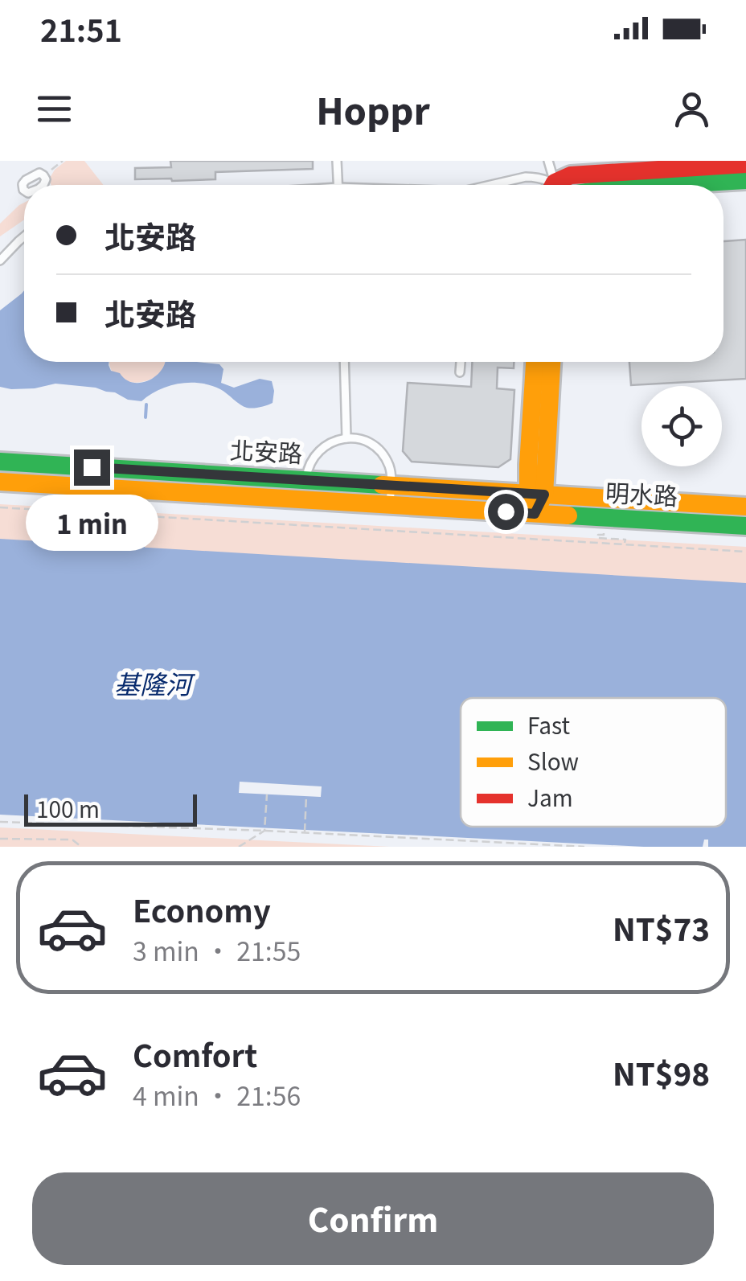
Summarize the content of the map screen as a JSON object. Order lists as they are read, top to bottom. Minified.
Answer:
{"streets":{"main road":["北安路","明水路"]},"crossings":[["北安路","明水路"]],"water":["基隆河"],"legend":["Fast","Slow","Jam"],"scale_bar":"100 m","page":{"status":"21:51","header":"Hoppr","banner":["北安路","北安路"],"bubble":"1 min","scale":"100 m","list":[{"name":"Economy","note":"3 min · 21:55","value":"NT$73"},{"name":"Comfort","note":"4 min · 21:56","value":"NT$98"}],"buttons":"Confirm"}}
